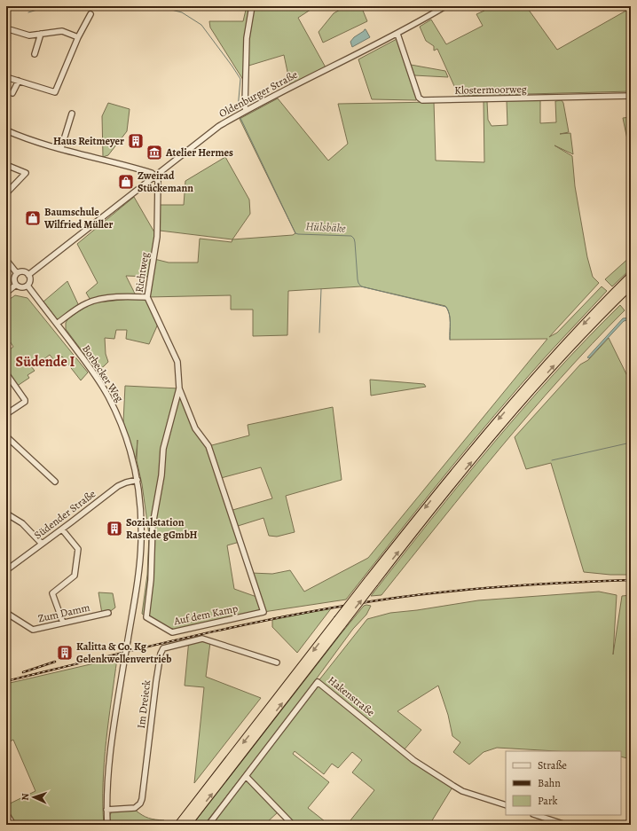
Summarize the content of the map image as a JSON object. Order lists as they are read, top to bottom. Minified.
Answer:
{"streets":{"street":["Klostermoorweg","Oldenburger Straße","Richtweg","Borbecker Weg","Südender Straße","Zum Damm","Auf dem Kamp","Hakenstraße","Im Dreieck"]},"crossings":[["Klostermoorweg","Oldenburger Straße"],["Oldenburger Straße","Richtweg"],["Oldenburger Straße","Borbecker Weg"],["Richtweg","Auf dem Kamp"],["Borbecker Weg","Südender Straße"],["Borbecker Weg","Im Dreieck"]],"districts":["Südende I"],"water":["Hülsbäke"],"places":{"building":["Haus Reitmeyer","Sozialstation Rastede gGmbH","Kalitta & Co. Kg Gelenkwellenvertrieb"],"museum":["Atelier Hermes"],"shop":["Zweirad Stückemann","Baumschule Wilfried Müller"]},"legend":["Straße","Bahn","Park"],"north":"left"}
